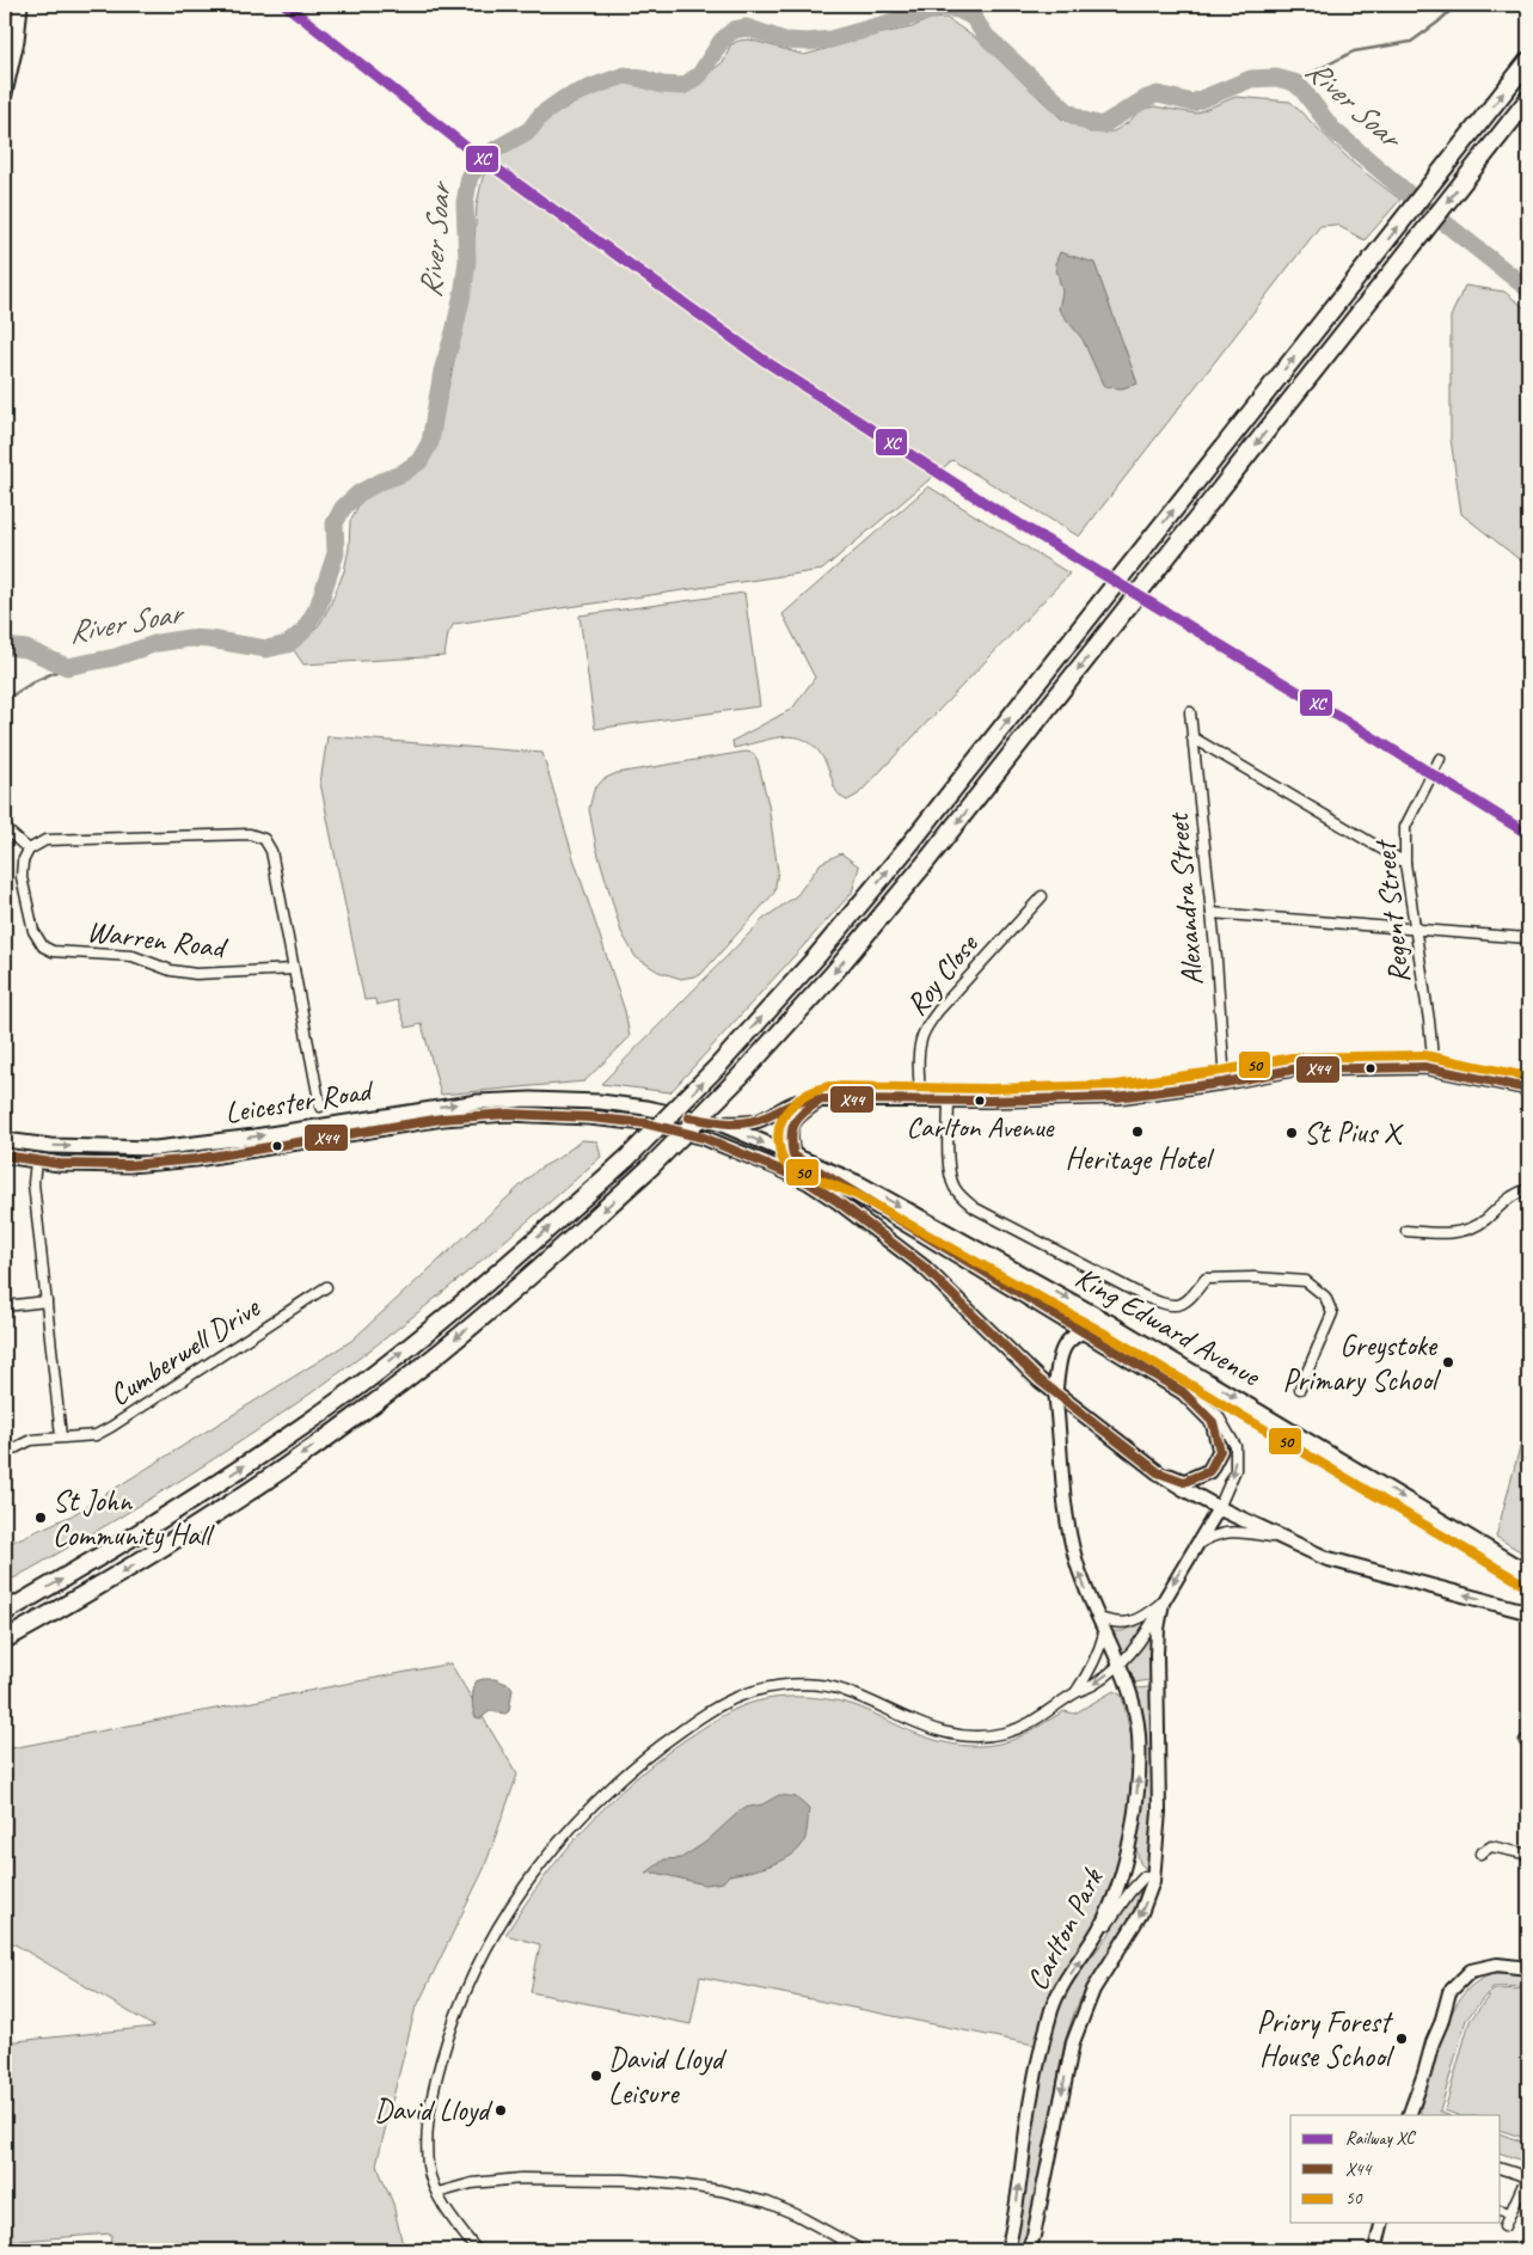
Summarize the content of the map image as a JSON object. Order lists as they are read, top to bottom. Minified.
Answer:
{"streets":{"main road":["Leicester Road","King Edward Avenue"],"street":["Alexandra Street","Regent Street","Warren Road","Roy Close","Cumberwell Drive","Carlton Park"]},"crossings":[["Leicester Road","King Edward Avenue"],["King Edward Avenue","Carlton Park"]],"water":["River Soar"],"places":["Carlton Avenue","Heritage Hotel","St Pius X","Greystoke Primary School","St John Community Hall","Priory Forest House School","David Lloyd Leisure","David Lloyd"],"lines":["rail line XC","transit line 50","transit line X44"],"legend":["Railway XC","X44","50"]}
